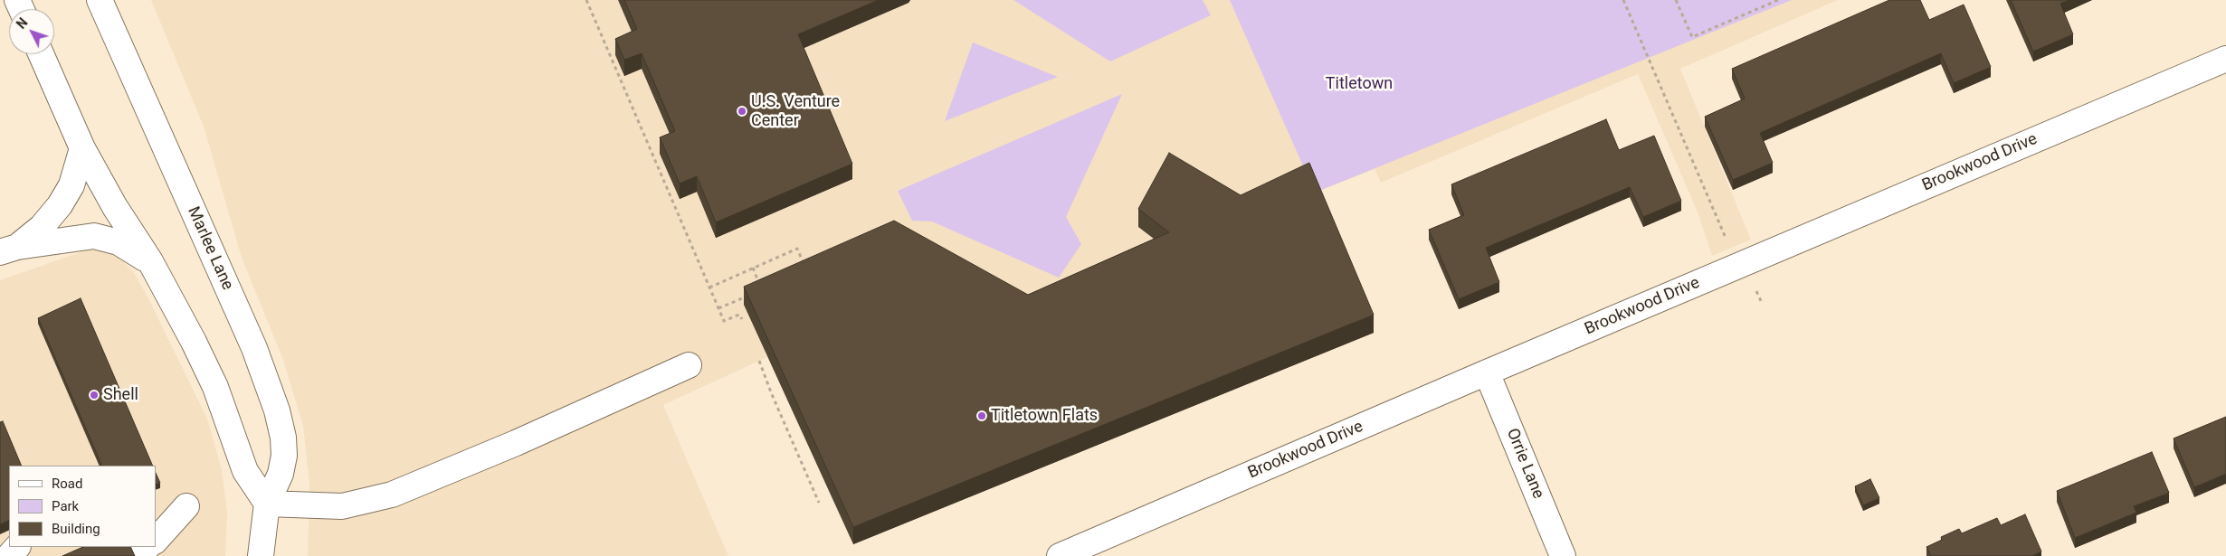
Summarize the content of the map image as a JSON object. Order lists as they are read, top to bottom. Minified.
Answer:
{"streets":{"street":["Brookwood Drive","Marlee Lane","Orrie Lane"]},"crossings":[["Brookwood Drive","Orrie Lane"]],"parks":["Titletown"],"places":["U.S. Venture Center","Shell","Titletown Flats"],"legend":["Road","Park","Building"],"north":"top left"}
